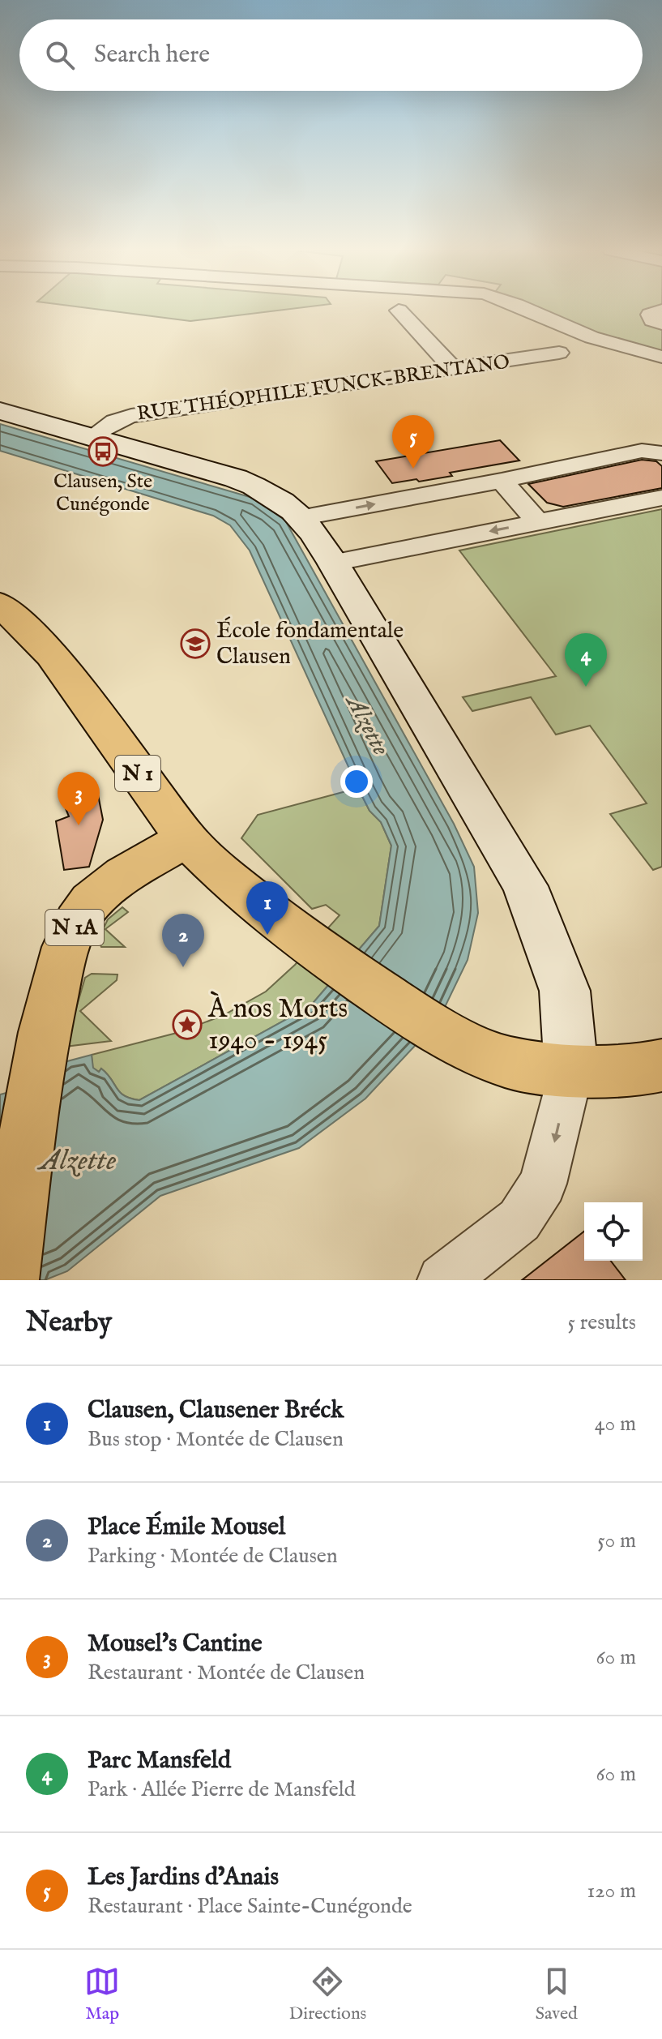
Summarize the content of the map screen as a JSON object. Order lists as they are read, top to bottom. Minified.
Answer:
{"streets":{"main road":["N 1","N 1A"],"street":["RUE THÉOPHILE FUNCK-BRENTANO"]},"crossings":[["N 1","N 1A"]],"water":["Alzette"],"places":{"bus stop":["Clausen, Ste Cunégonde"],"school or university":["École fondamentale Clausen"],"place":["À nos Morts 1940 - 1945"]},"page":{"search":"Search here","pins":["5","4","3","1","2"],"heading":["Nearby","5 results"],"list":[{"mark":"1","name":"Clausen, Clausener Bréck","note":"Bus stop · Montée de Clausen","value":"40 m"},{"mark":"2","name":"Place Émile Mousel","note":"Parking · Montée de Clausen","value":"50 m"},{"mark":"3","name":"Mousel's Cantine","note":"Restaurant · Montée de Clausen","value":"60 m"},{"mark":"4","name":"Parc Mansfeld","note":"Park · Allée Pierre de Mansfeld","value":"60 m"},{"mark":"5","name":"Les Jardins d’Anais","note":"Restaurant · Place Sainte-Cunégonde","value":"120 m"}],"nav":["Map","Directions","Saved"]}}
